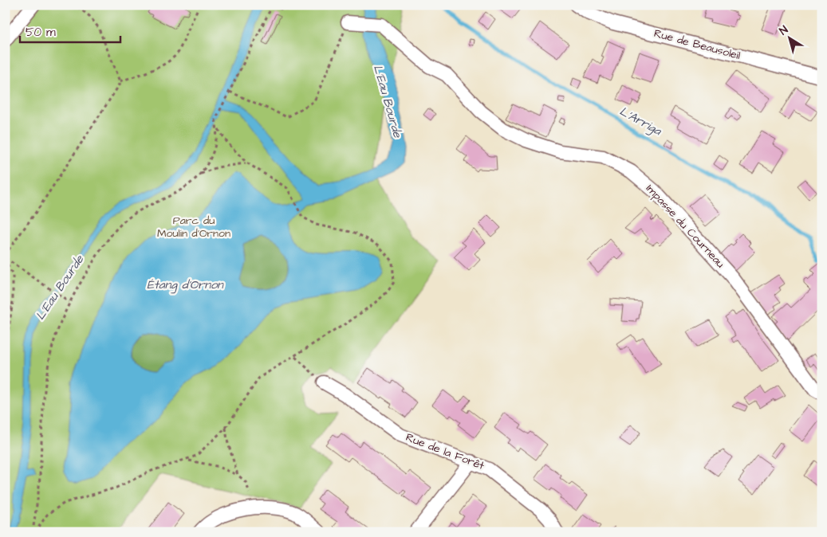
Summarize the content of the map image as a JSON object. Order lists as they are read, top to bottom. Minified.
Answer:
{"streets":{"street":["Rue de Beausoleil","Impasse du Courneau","Rue de la Forêt"]},"water":["L'Eau Bourde","L'Arriga","Étang d'Ornon"],"parks":["Parc du Moulin d'Ornon"],"scale_bar":"50 m","north":"top left"}
